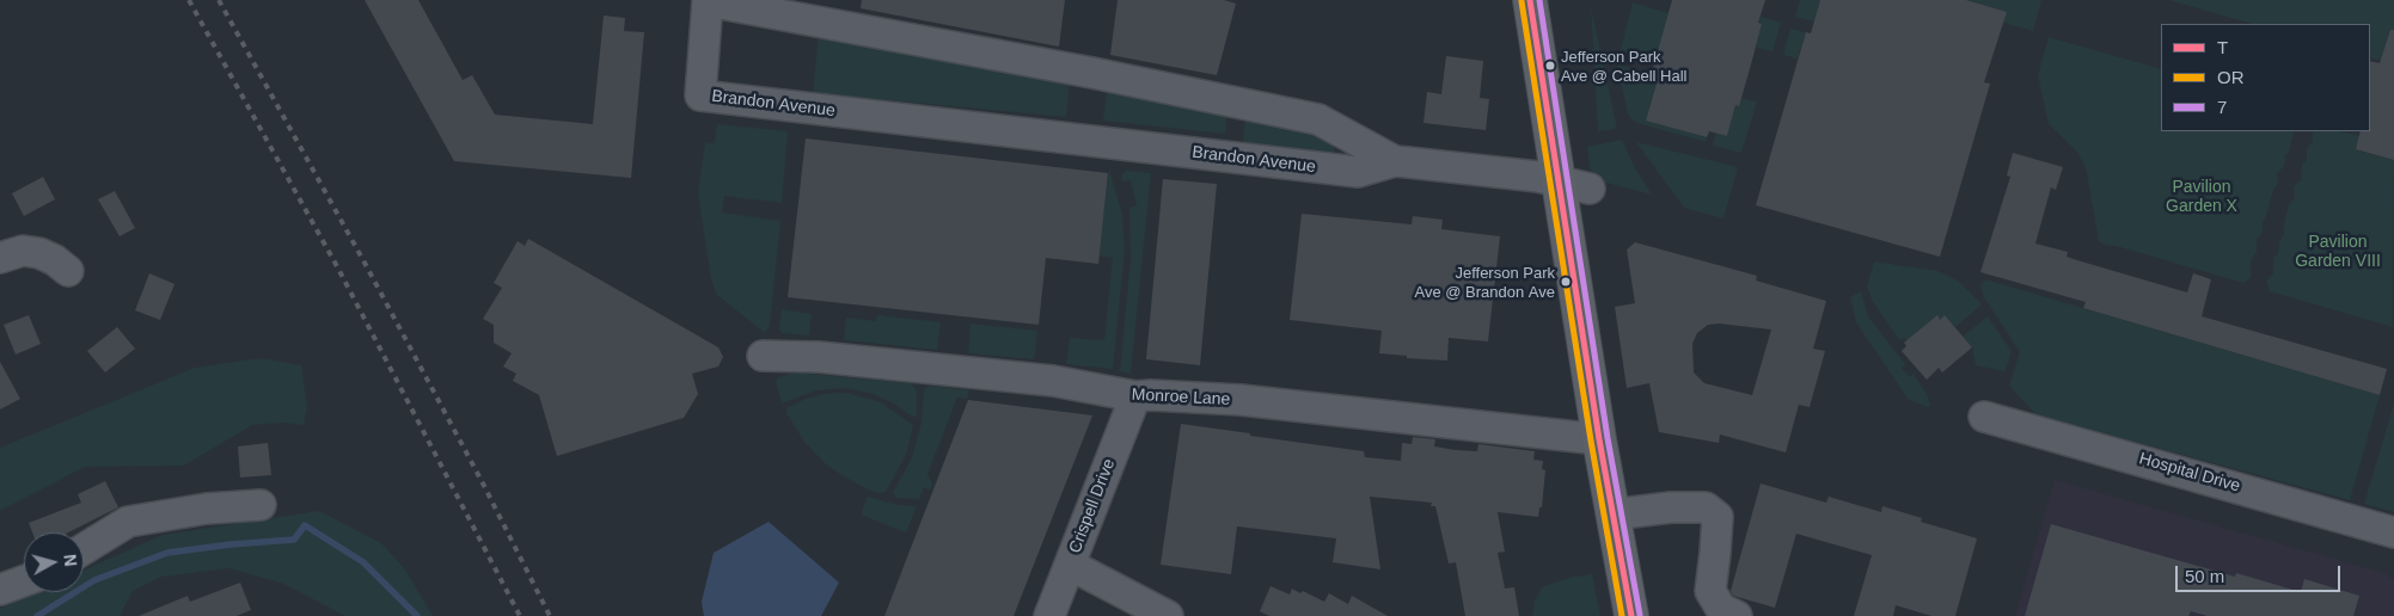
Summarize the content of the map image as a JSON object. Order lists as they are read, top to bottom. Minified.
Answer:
{"streets":{"street":["Brandon Avenue","Monroe Lane","Hospital Drive","Crispell Drive"]},"crossings":[["Monroe Lane","Crispell Drive"]],"parks":["Pavilion Garden X","Pavilion Garden VIII"],"places":["Jefferson Park Ave @ Cabell Hall","Jefferson Park Ave @ Brandon Ave"],"lines":["transit line T","transit line 7","transit line OR"],"legend":["T","OR","7"],"scale_bar":"50 m","north":"right"}
